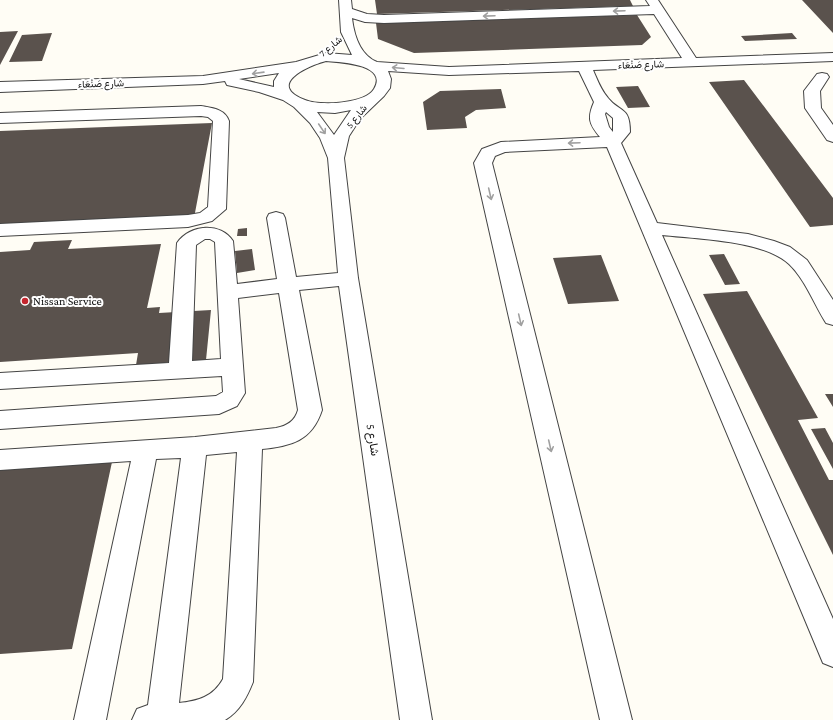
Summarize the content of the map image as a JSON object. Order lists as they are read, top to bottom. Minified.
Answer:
{"streets":{"street":["شارع 7","شارع صَنْعَاء","شارع 5"]},"crossings":[["شارع 7","شارع صَنْعَاء"],["شارع 7","شارع 5"],["شارع صَنْعَاء","شارع 5"]],"places":["Nissan Service"]}
